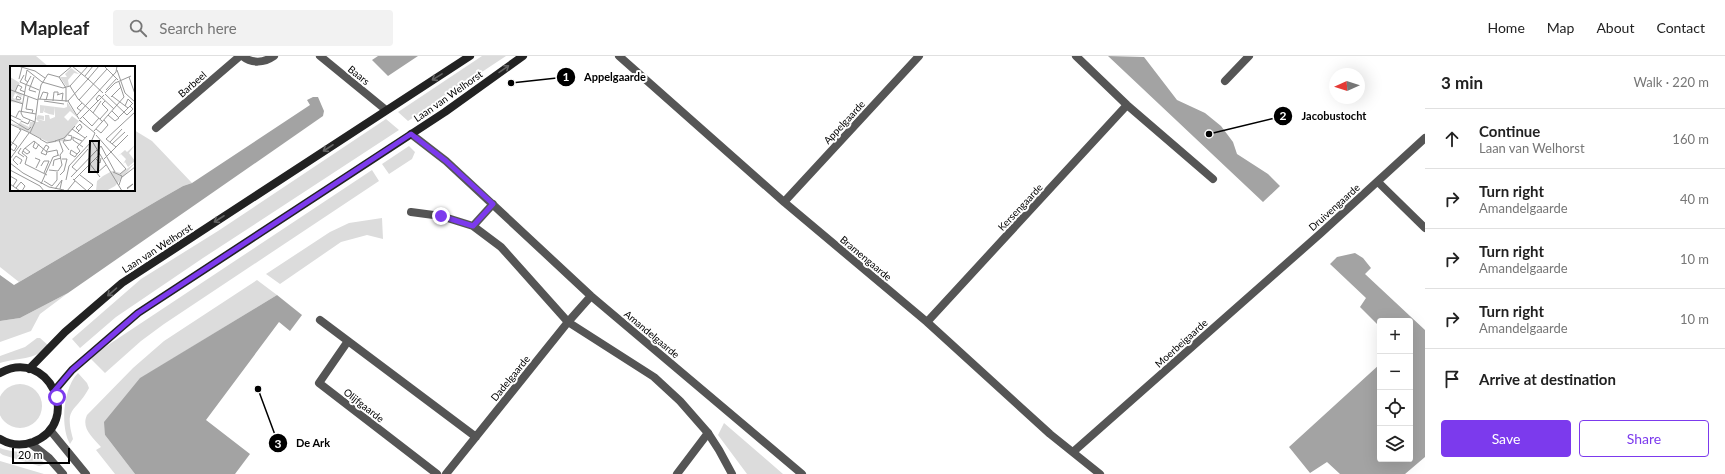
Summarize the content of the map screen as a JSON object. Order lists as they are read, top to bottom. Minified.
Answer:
{"streets":{"main road":["Laan van Welhorst"],"street":["Baars","Barbeel","Appelgaarde","Kersengaarde","Druivengaarde","Bramengaarde","Amandelgaarde","Moerbeigaarde","Dadelgaarde","Olijfgaarde"]},"crossings":[["Baars","Laan van Welhorst"],["Laan van Welhorst","Amandelgaarde"],["Appelgaarde","Bramengaarde"],["Kersengaarde","Bramengaarde"],["Druivengaarde","Moerbeigaarde"],["Bramengaarde","Moerbeigaarde"],["Amandelgaarde","Dadelgaarde"]],"places":["Appelgaarde","Jacobustocht","De Ark"],"scale_bar":"20 m","north":"left","page":{"header":"Mapleaf","search":"Search here","nav":["Home","Map","About","Contact"],"heading":["3 min","Walk · 220 m"],"list":[["Continue","Laan van Welhorst","160 m"],["Turn right","Amandelgaarde","40 m"],["Turn right","Amandelgaarde","10 m"],["Turn right","Amandelgaarde","10 m"],"Arrive at destination"],"map_buttons":["+","−"],"buttons":["Save","Share"],"scale":"20 m"}}
